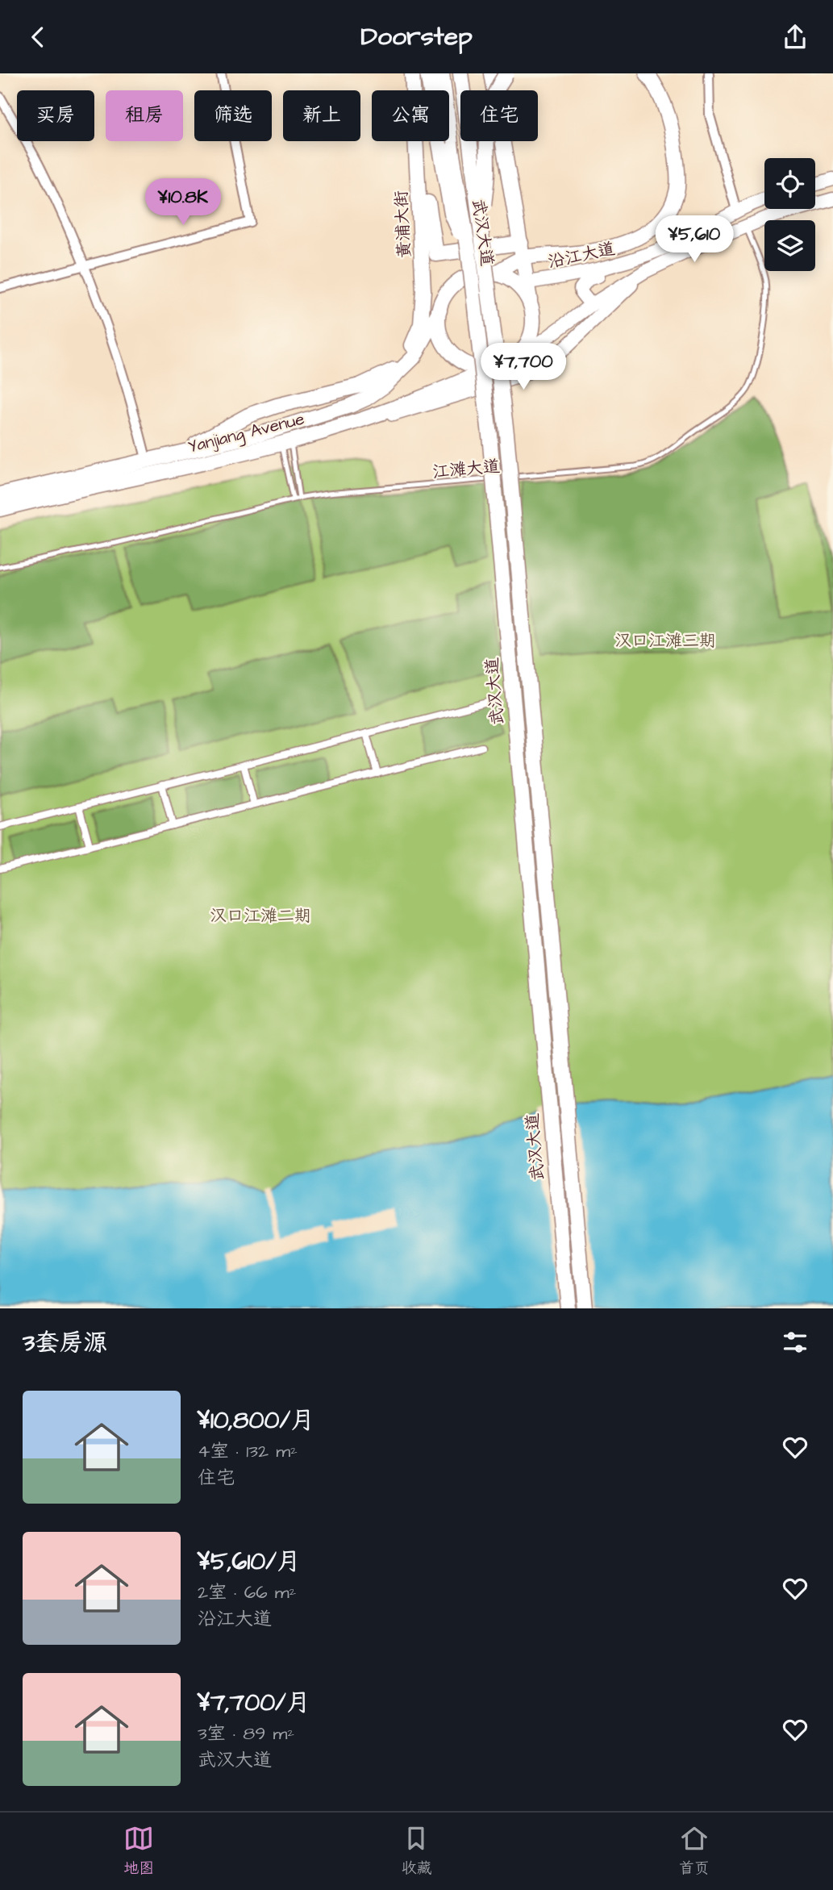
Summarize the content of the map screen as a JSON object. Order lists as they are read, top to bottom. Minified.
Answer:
{"streets":{"main road":["黄浦大街","武汉大道","沿江大道","Yanjiang Avenue"],"lane":["江滩大道"]},"crossings":[["沿江大道","Yanjiang Avenue"]],"parks":["汉口江滩三期","汉口江滩二期"],"page":{"header":"Doorstep","chip":["买房","租房","筛选","新上","公寓","住宅"],"price":["¥10.8K","¥5,610","¥7,700"],"heading":"3套房源","list":[{"name":"¥10,800/月","note":"4室 · 132 m² · 住宅"},{"name":"¥5,610/月","note":"2室 · 66 m² · 沿江大道"},{"name":"¥7,700/月","note":"3室 · 89 m² · 武汉大道"}],"tabs":["地图","收藏","首页"]}}
